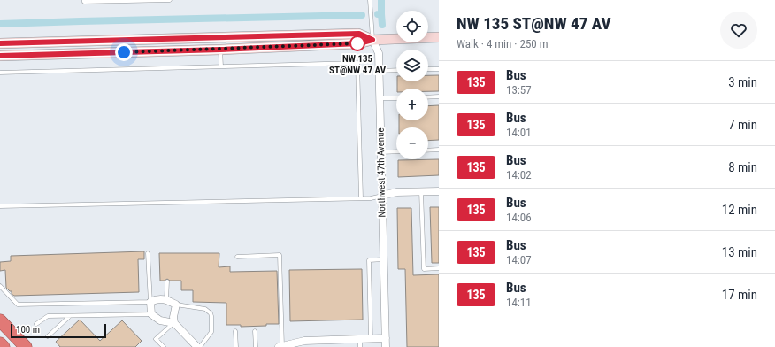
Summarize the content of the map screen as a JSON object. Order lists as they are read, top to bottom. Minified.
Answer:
{"streets":{"street":["Northwest 47th Avenue"]},"places":["NW 135 ST@NW 47 AV"],"lines":["bus line 135"],"scale_bar":"100 m","page":{"heading":["NW 135 ST@NW 47 AV","Walk · 4 min · 250 m"],"map_buttons":["+","−"],"list":[{"mark":"135","name":"Bus","note":"13:57","value":"3 min"},{"mark":"135","name":"Bus","note":"14:01","value":"7 min"},{"mark":"135","name":"Bus","note":"14:02","value":"8 min"},{"mark":"135","name":"Bus","note":"14:06","value":"12 min"},{"mark":"135","name":"Bus","note":"14:07","value":"13 min"},{"mark":"135","name":"Bus","note":"14:11","value":"17 min"}],"scale":"100 m"}}
